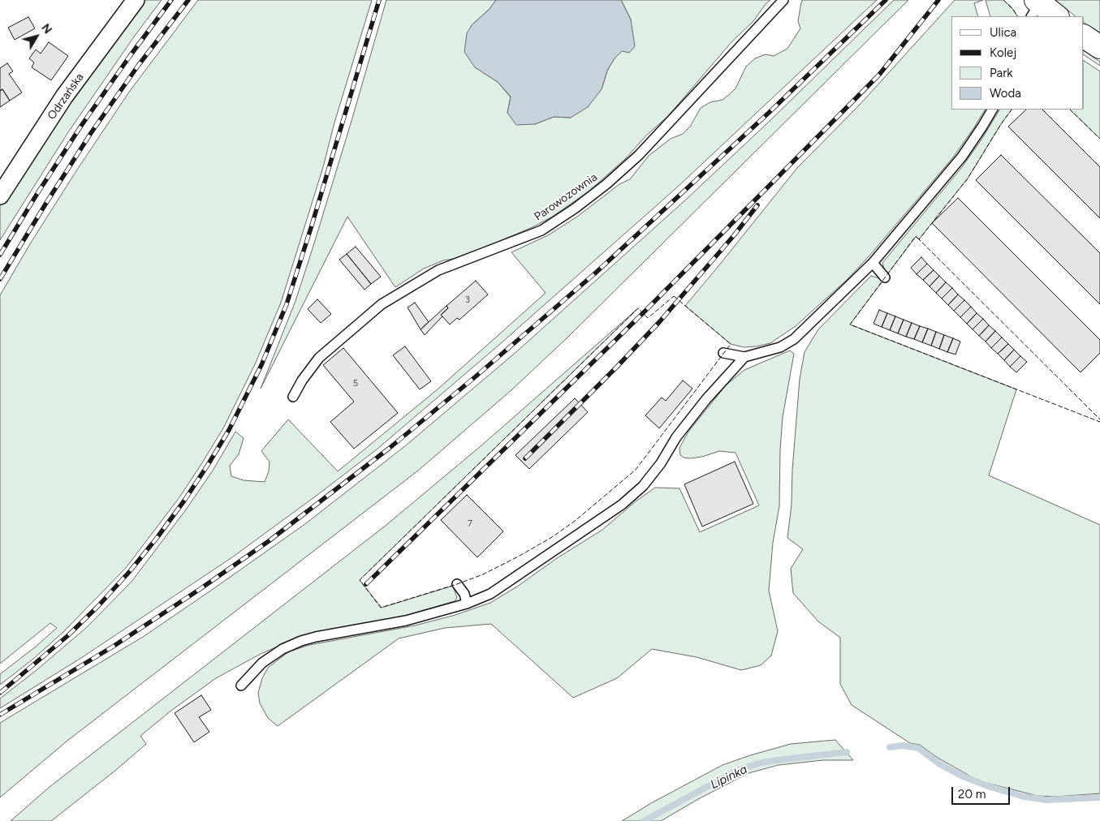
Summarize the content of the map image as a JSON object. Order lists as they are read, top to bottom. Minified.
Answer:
{"streets":{"street":["Odrzańska"],"lane":["Parowozownia"]},"water":["Lipinka"],"house_numbers":["3","5","7"],"legend":["Ulica","Kolej","Park","Woda"],"scale_bar":"20 m","north":"top right"}
